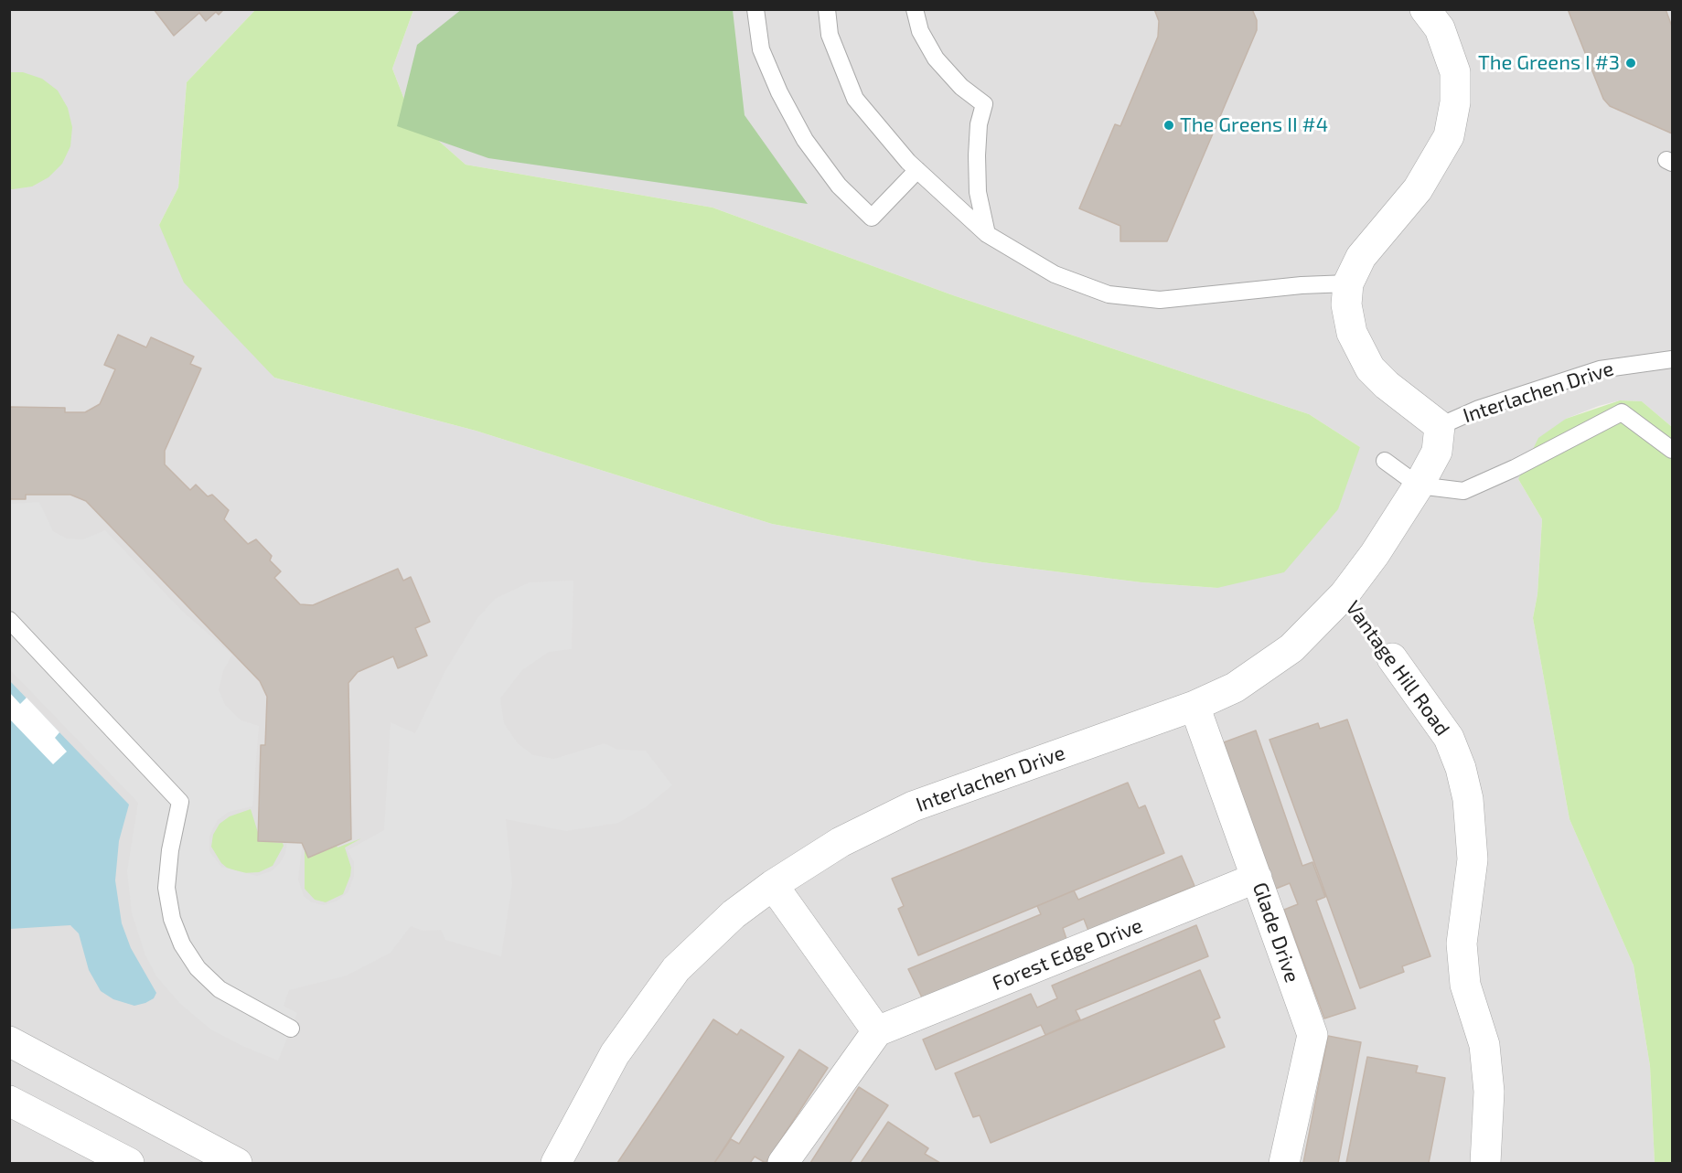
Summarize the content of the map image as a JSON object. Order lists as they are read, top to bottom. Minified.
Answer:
{"streets":{"street":["Interlachen Drive","Vantage Hill Road","Glade Drive","Forest Edge Drive"]},"crossings":[["Interlachen Drive","Vantage Hill Road"],["Interlachen Drive","Glade Drive"],["Glade Drive","Forest Edge Drive"]],"places":["The Greens I #3","The Greens II #4"]}
